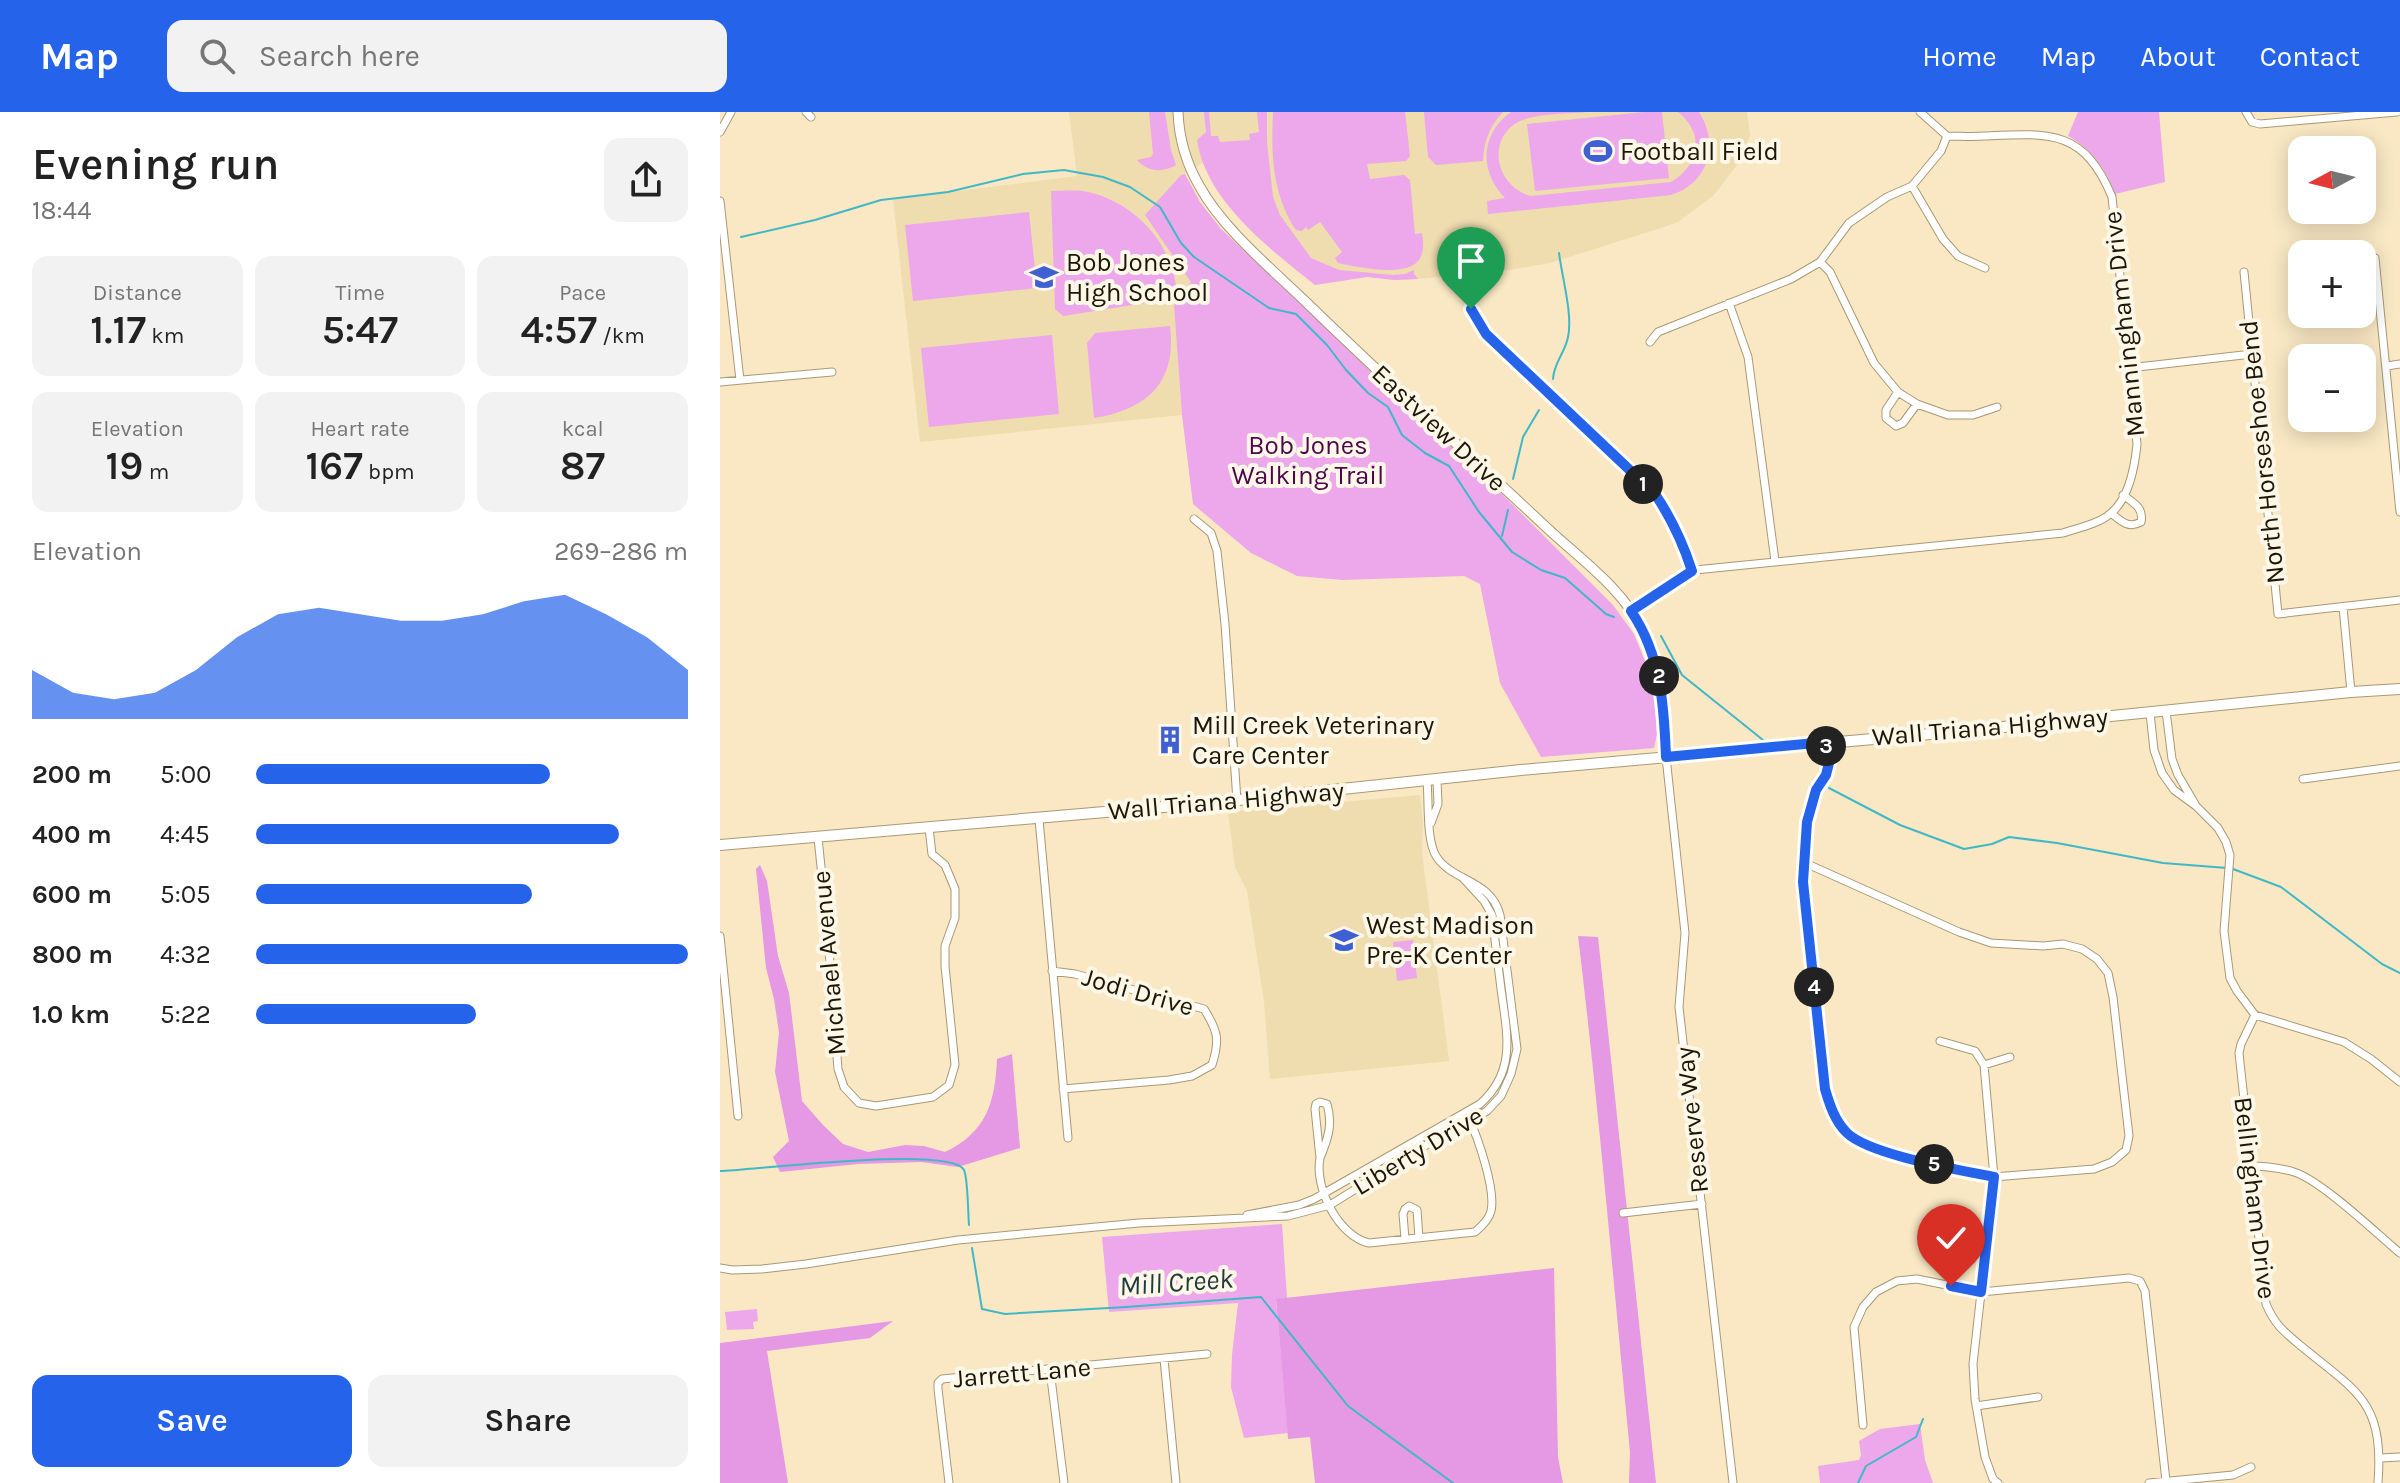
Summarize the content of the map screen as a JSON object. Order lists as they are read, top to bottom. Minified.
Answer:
{"streets":{"main road":["Wall Triana Highway"],"street":["Manningham Drive","Eastview Drive","North Horseshoe Bend","Michael Avenue","Jodi Drive","Reserve Way","Liberty Drive","Bellingham Drive","Jarrett Lane"]},"crossings":[["Eastview Drive","Wall Triana Highway"],["Eastview Drive","Reserve Way"],["Wall Triana Highway","Michael Avenue"],["Wall Triana Highway","Reserve Way"],["Wall Triana Highway","Liberty Drive"]],"water":["Mill Creek"],"parks":["Bob Jones Walking Trail"],"places":{"sports":["Football Field"],"school or university":["Bob Jones High School","West Madison Pre-K Center"],"building":["Mill Creek Veterinary Care Center"]},"north":"left","page":{"header":"Map","search":"Search here","nav":["Home","Map","About","Contact"],"heading":["Evening run","18:44"],"map_buttons":["+","−"],"stats":[["Distance","1.17 km"],["Time","5:47"],["Pace","4:57 /km"],["Elevation","19 m"],["Heart rate","167 bpm"],["kcal","87"]],"pins":["1","2","3","4","5"],"chart":["Elevation","269–286 m"],"list":[{"name":"200 m","note":"5:00"},{"name":"400 m","note":"4:45"},{"name":"600 m","note":"5:05"},{"name":"800 m","note":"4:32"},{"name":"1.0 km","note":"5:22"}],"buttons":["Save","Share"]}}
